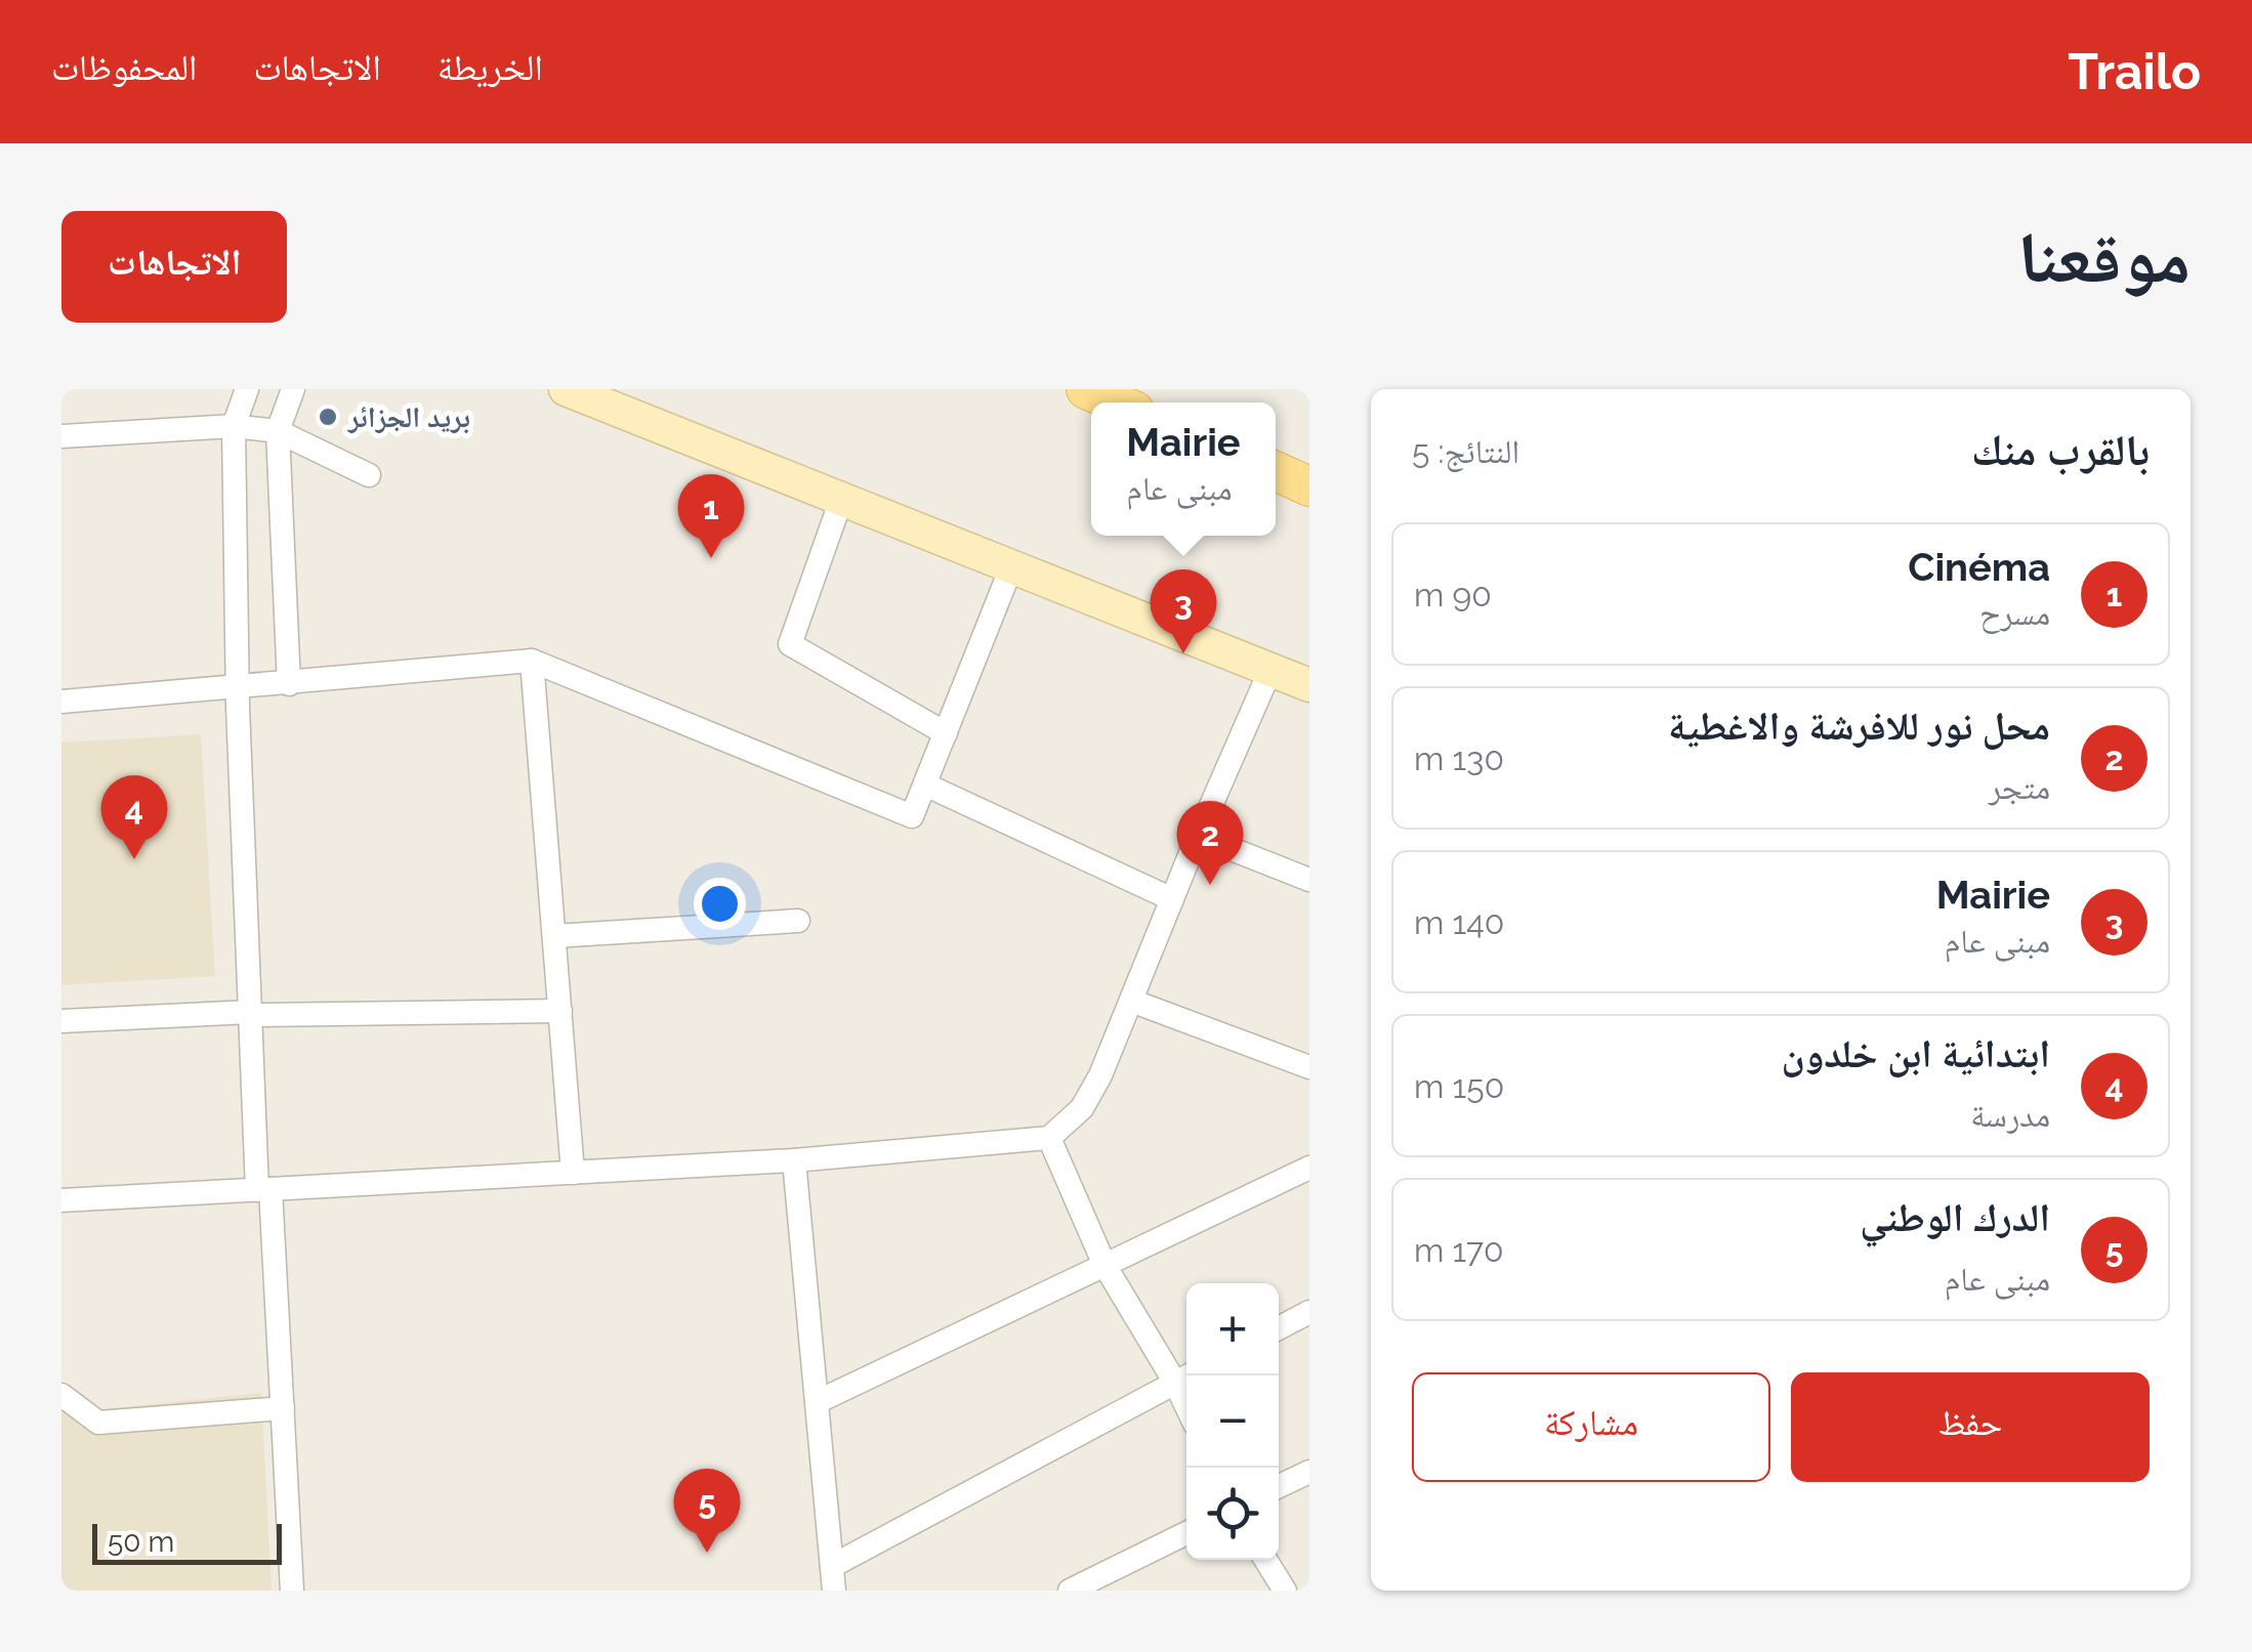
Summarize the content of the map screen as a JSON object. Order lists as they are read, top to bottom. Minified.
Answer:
{"places":["بريد الجزائر"],"scale_bar":"50 m","page":{"header":"Trailo","nav":["الخريطة","الاتجاهات","المحفوظات"],"title":"موقعنا","buttons":["الاتجاهات",["حفظ","مشاركة"]],"heading":["بالقرب منك","النتائج: 5"],"popup":["Mairie","مبنى عام"],"pins":["1","3","4","2","5"],"list":[{"mark":"1","name":"Cinéma","note":"مسرح","value":"90 m"},{"mark":"2","name":"محل نور للافرشة والاغطية","note":"متجر","value":"130 m"},{"mark":"3","name":"Mairie","note":"مبنى عام","value":"140 m"},{"mark":"4","name":"ابتدائية ابن خلدون","note":"مدرسة","value":"150 m"},{"mark":"5","name":"الدرك الوطني","note":"مبنى عام","value":"170 m"}],"map_buttons":["+","−"],"scale":"50 m"}}
